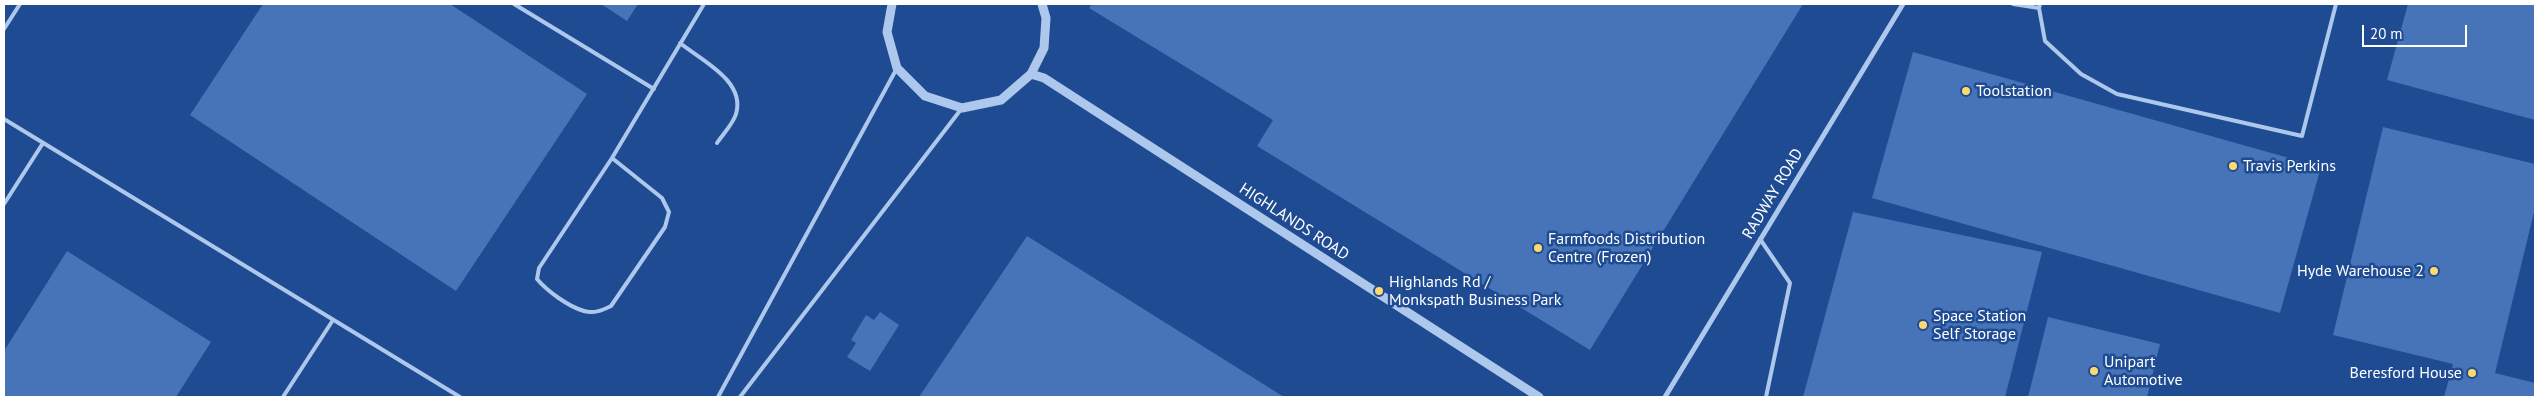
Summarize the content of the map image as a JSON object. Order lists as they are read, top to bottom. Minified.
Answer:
{"streets":{"street":["RADWAY ROAD","HIGHLANDS ROAD"]},"places":["Toolstation","Travis Perkins","Farmfoods Distribution Centre (Frozen)","Hyde Warehouse 2","Highlands Rd / Monkspath Business Park","Space Station Self Storage","Unipart Automotive","Beresford House"],"scale_bar":"20 m"}
